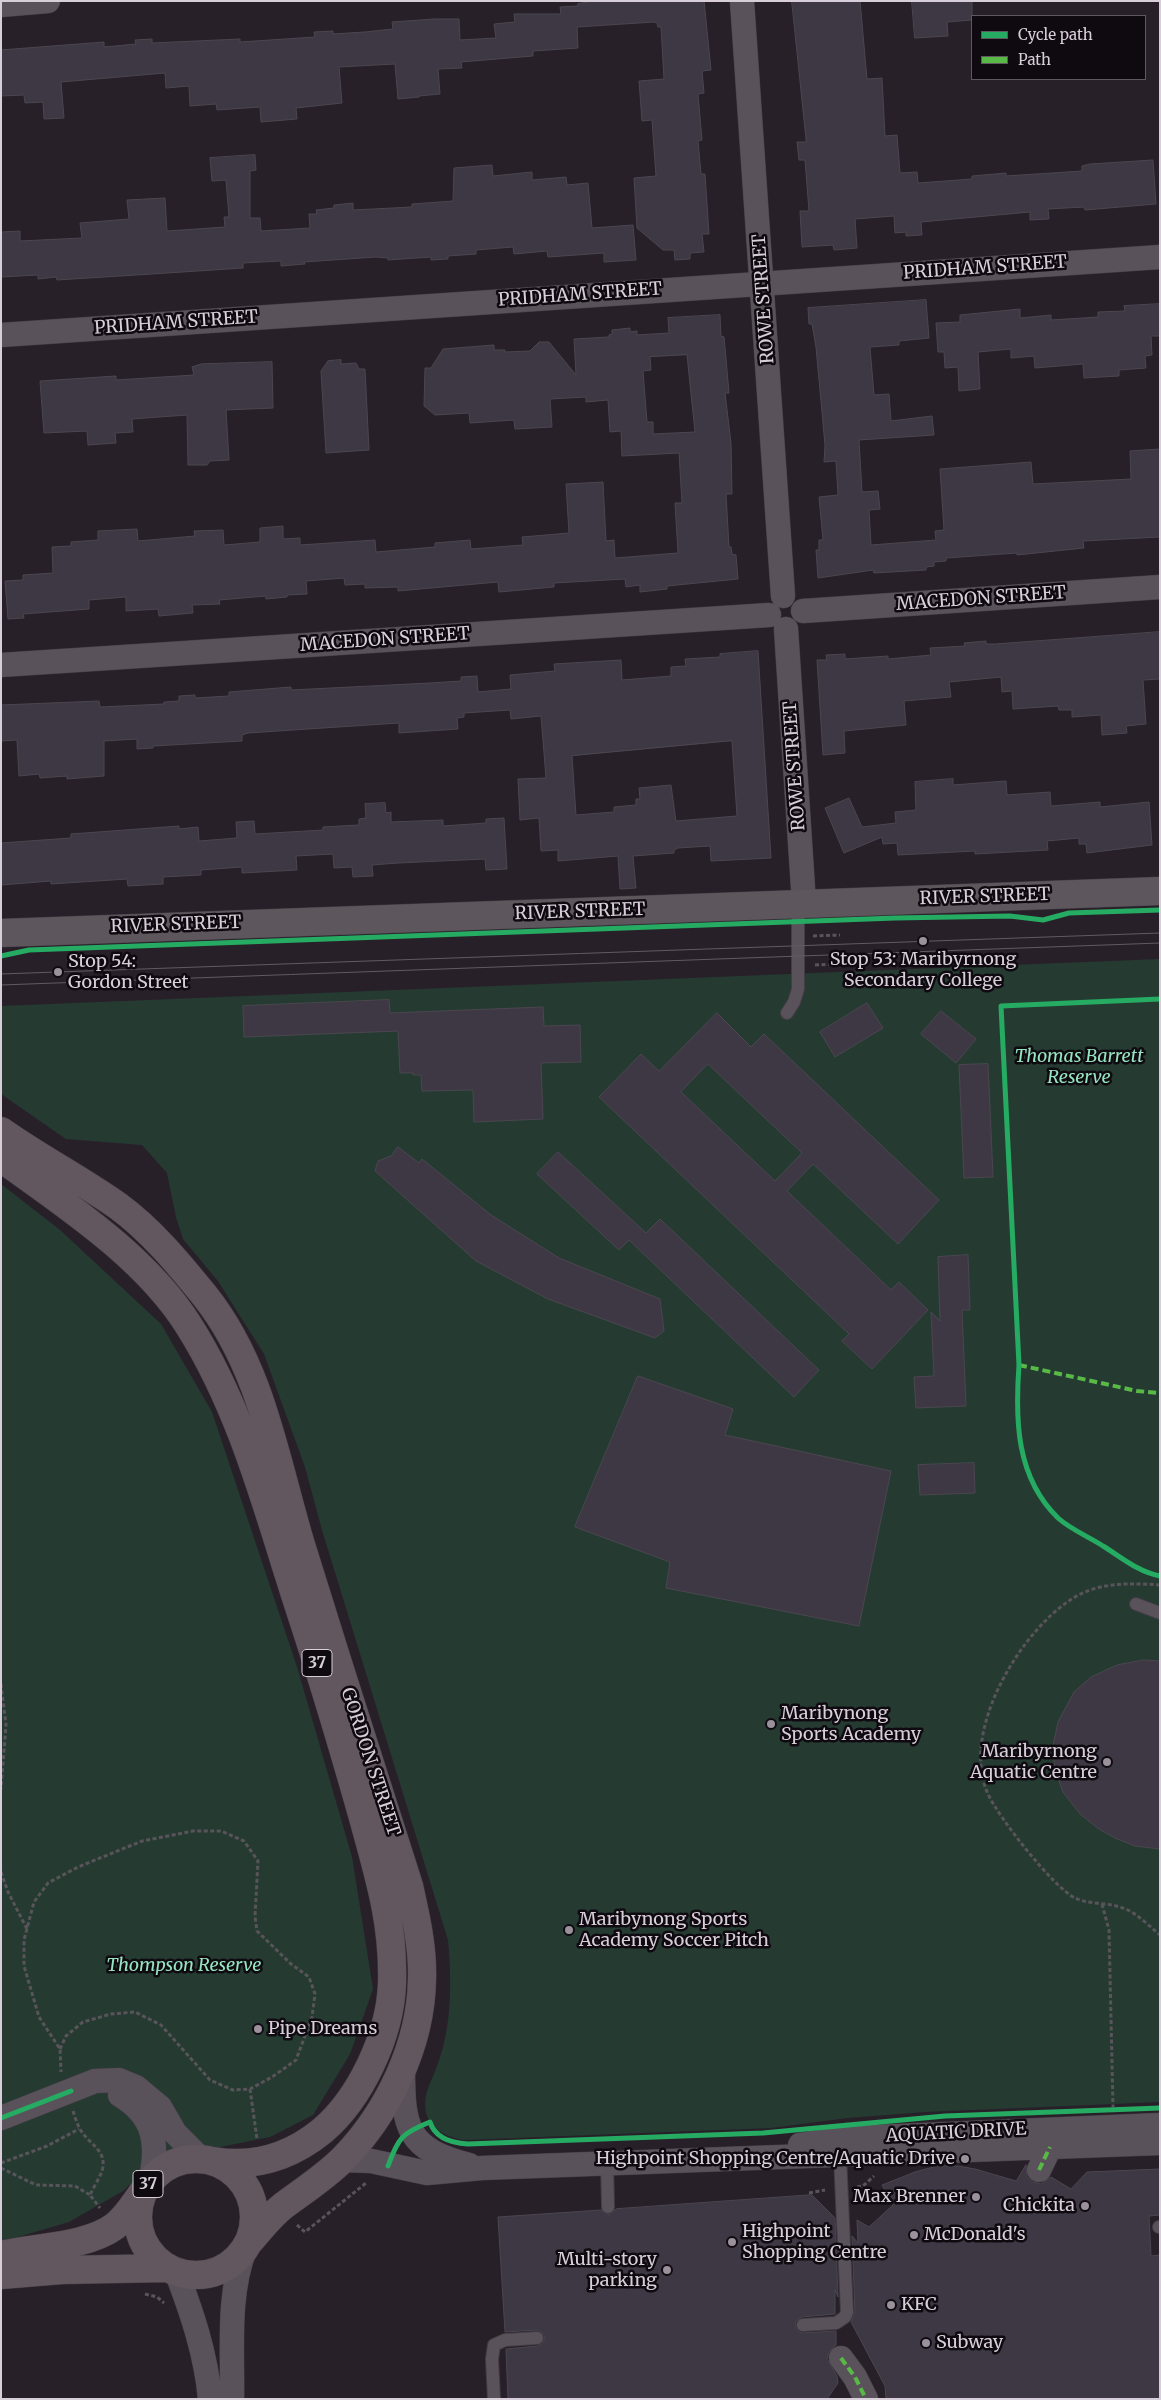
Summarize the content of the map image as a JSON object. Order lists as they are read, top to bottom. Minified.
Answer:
{"streets":{"main road":["37","GORDON STREET"],"street":["PRIDHAM STREET","ROWE STREET","MACEDON STREET","RIVER STREET","AQUATIC DRIVE"]},"crossings":[["PRIDHAM STREET","ROWE STREET"],["ROWE STREET","MACEDON STREET"],["ROWE STREET","RIVER STREET"],["37","GORDON STREET"],["GORDON STREET","AQUATIC DRIVE"]],"parks":["Thomas Barrett Reserve","Thompson Reserve"],"places":["Stop 53: Maribyrnong Secondary College","Stop 54: Gordon Street","Maribynong Sports Academy","Maribyrnong Aquatic Centre","Maribynong Sports Academy Soccer Pitch","Pipe Dreams","Highpoint Shopping Centre/Aquatic Drive","Max Brenner","Chickita","McDonald's","Highpoint Shopping Centre","Multi-story parking","KFC","Subway"],"legend":["Cycle path","Path"]}
